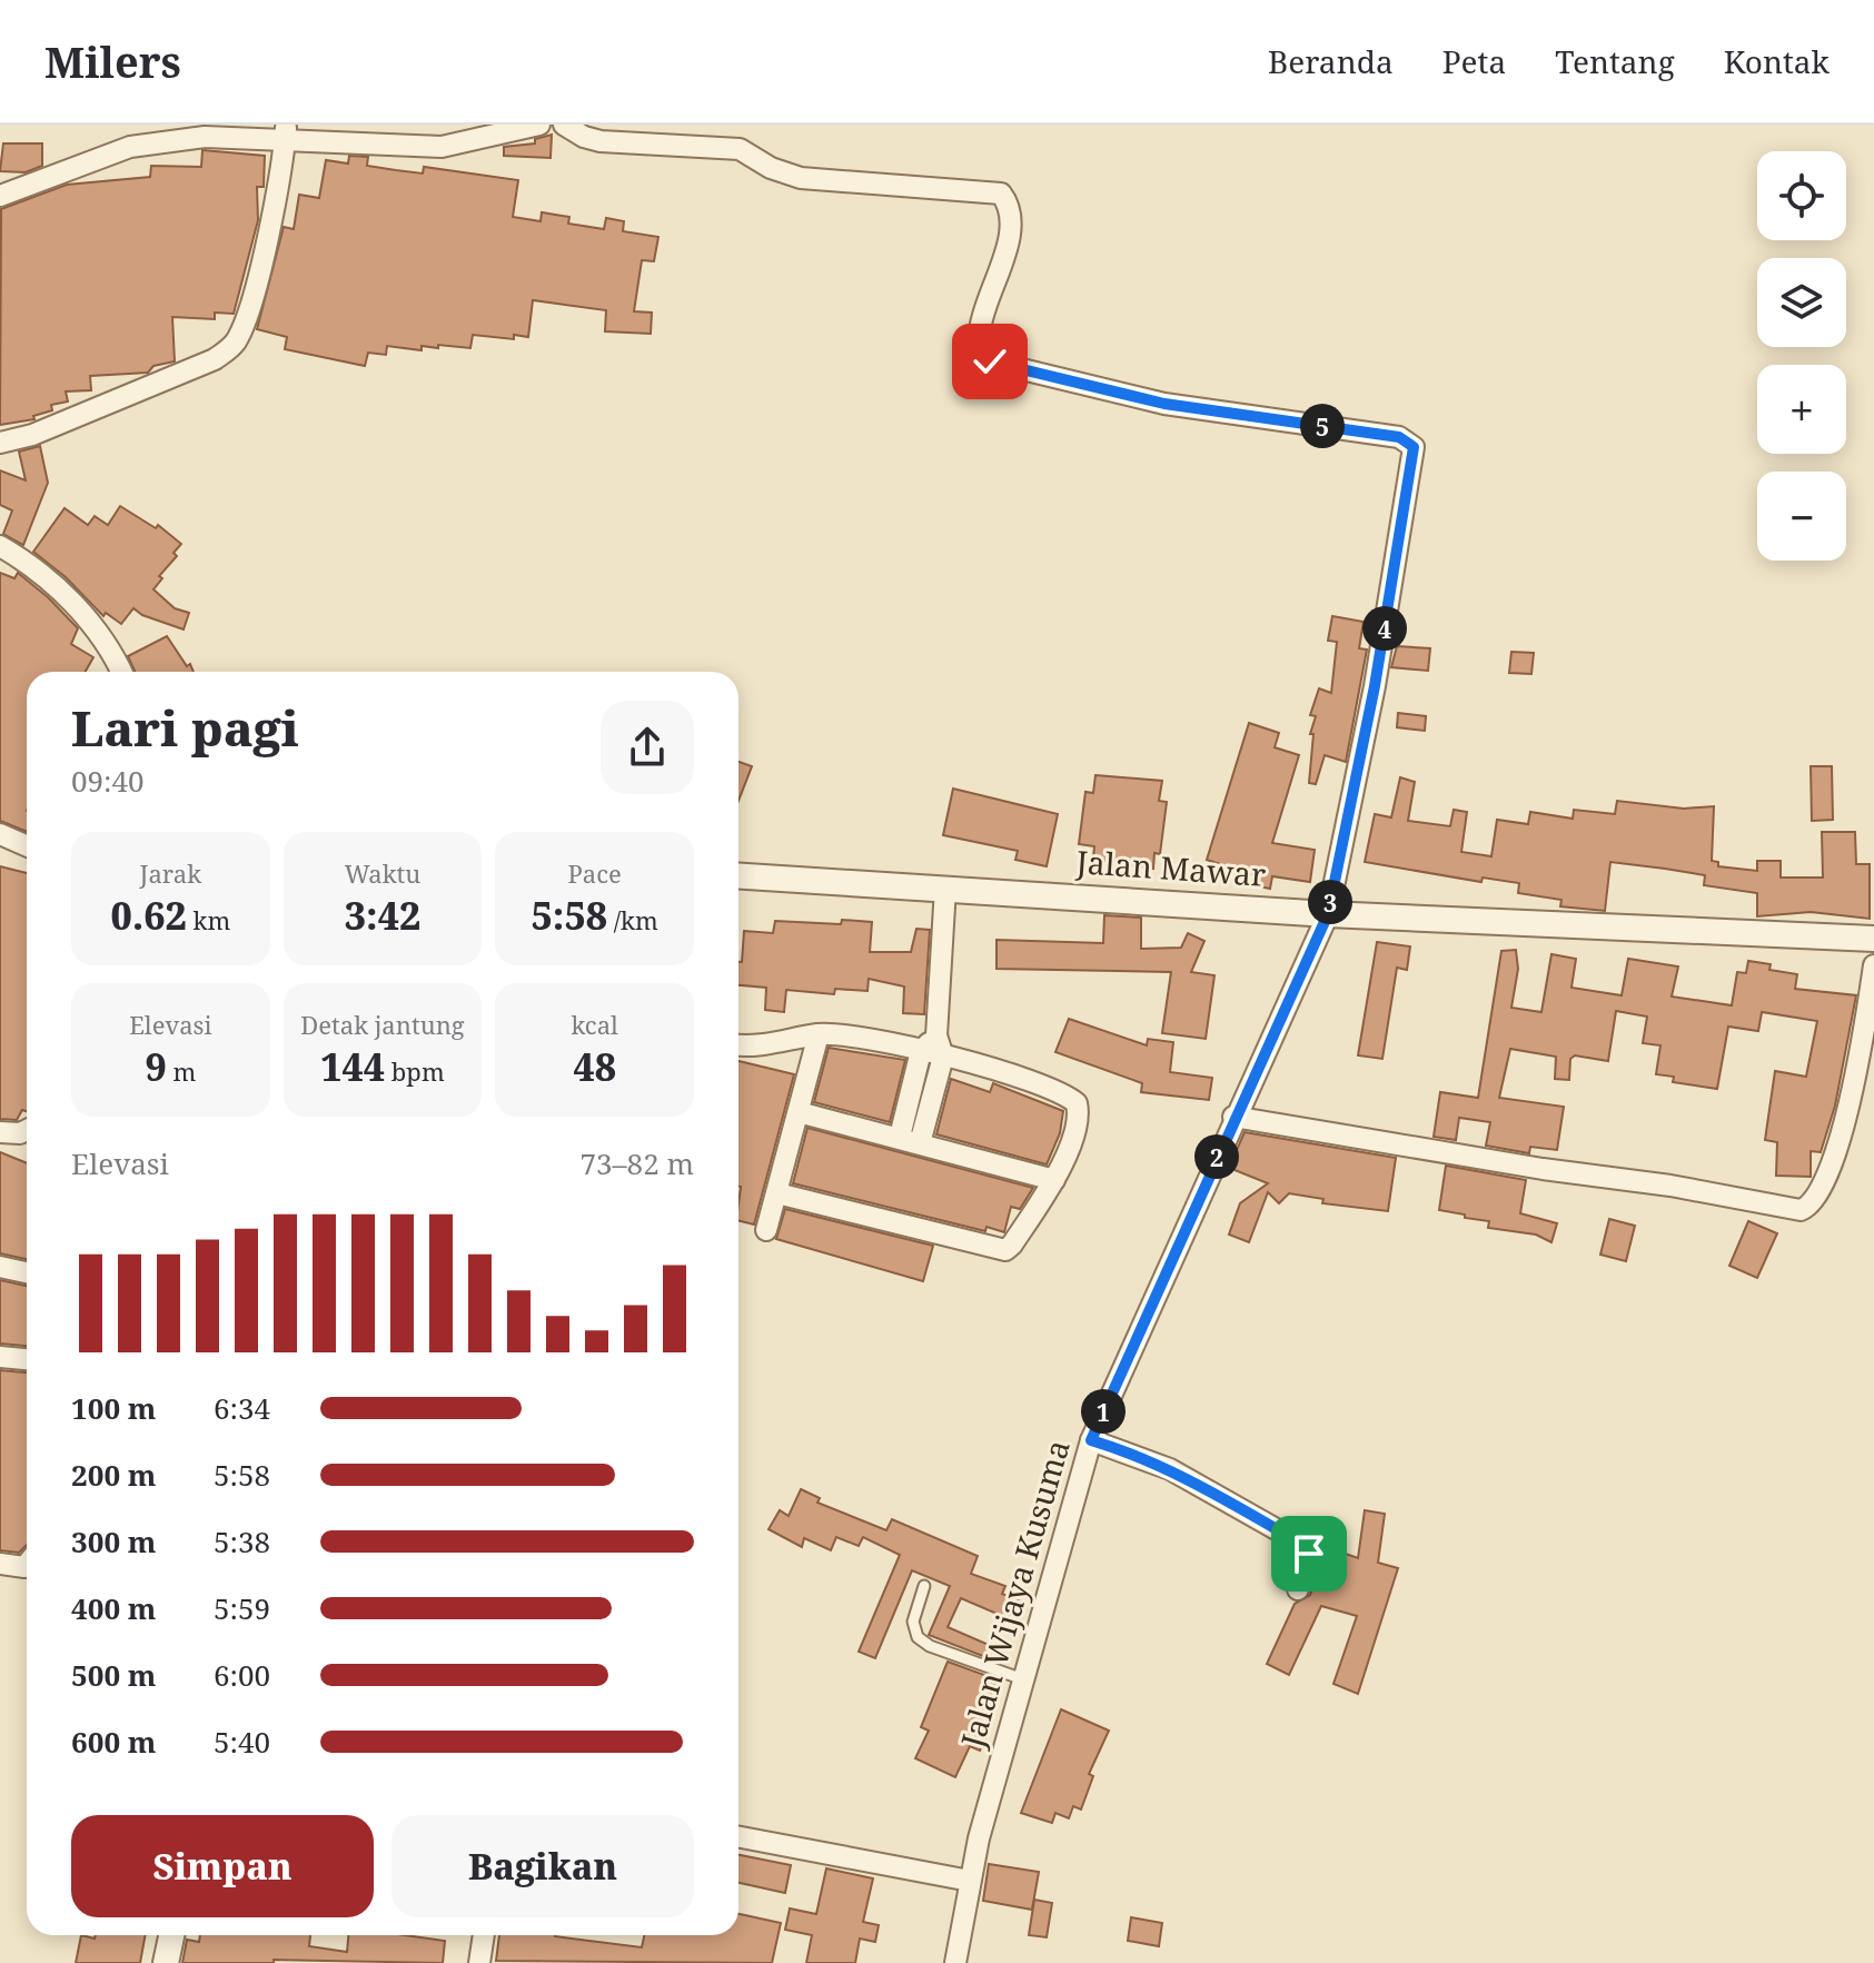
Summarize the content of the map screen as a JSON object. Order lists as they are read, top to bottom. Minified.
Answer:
{"streets":{"street":["Jalan Mawar","Jalan Wijaya Kusuma"]},"crossings":[["Jalan Mawar","Jalan Wijaya Kusuma"]],"page":{"header":"Milers","nav":["Beranda","Peta","Tentang","Kontak"],"map_buttons":["+","−"],"pins":["5","4","3","2","1"],"heading":["Lari pagi","09:40"],"stats":[["Jarak","0.62 km"],["Waktu","3:42"],["Pace","5:58 /km"],["Elevasi","9 m"],["Detak jantung","144 bpm"],["kcal","48"]],"chart":["Elevasi","73–82 m"],"list":[{"name":"100 m","note":"6:34"},{"name":"200 m","note":"5:58"},{"name":"300 m","note":"5:38"},{"name":"400 m","note":"5:59"},{"name":"500 m","note":"6:00"},{"name":"600 m","note":"5:40"}],"buttons":["Simpan","Bagikan"]}}
